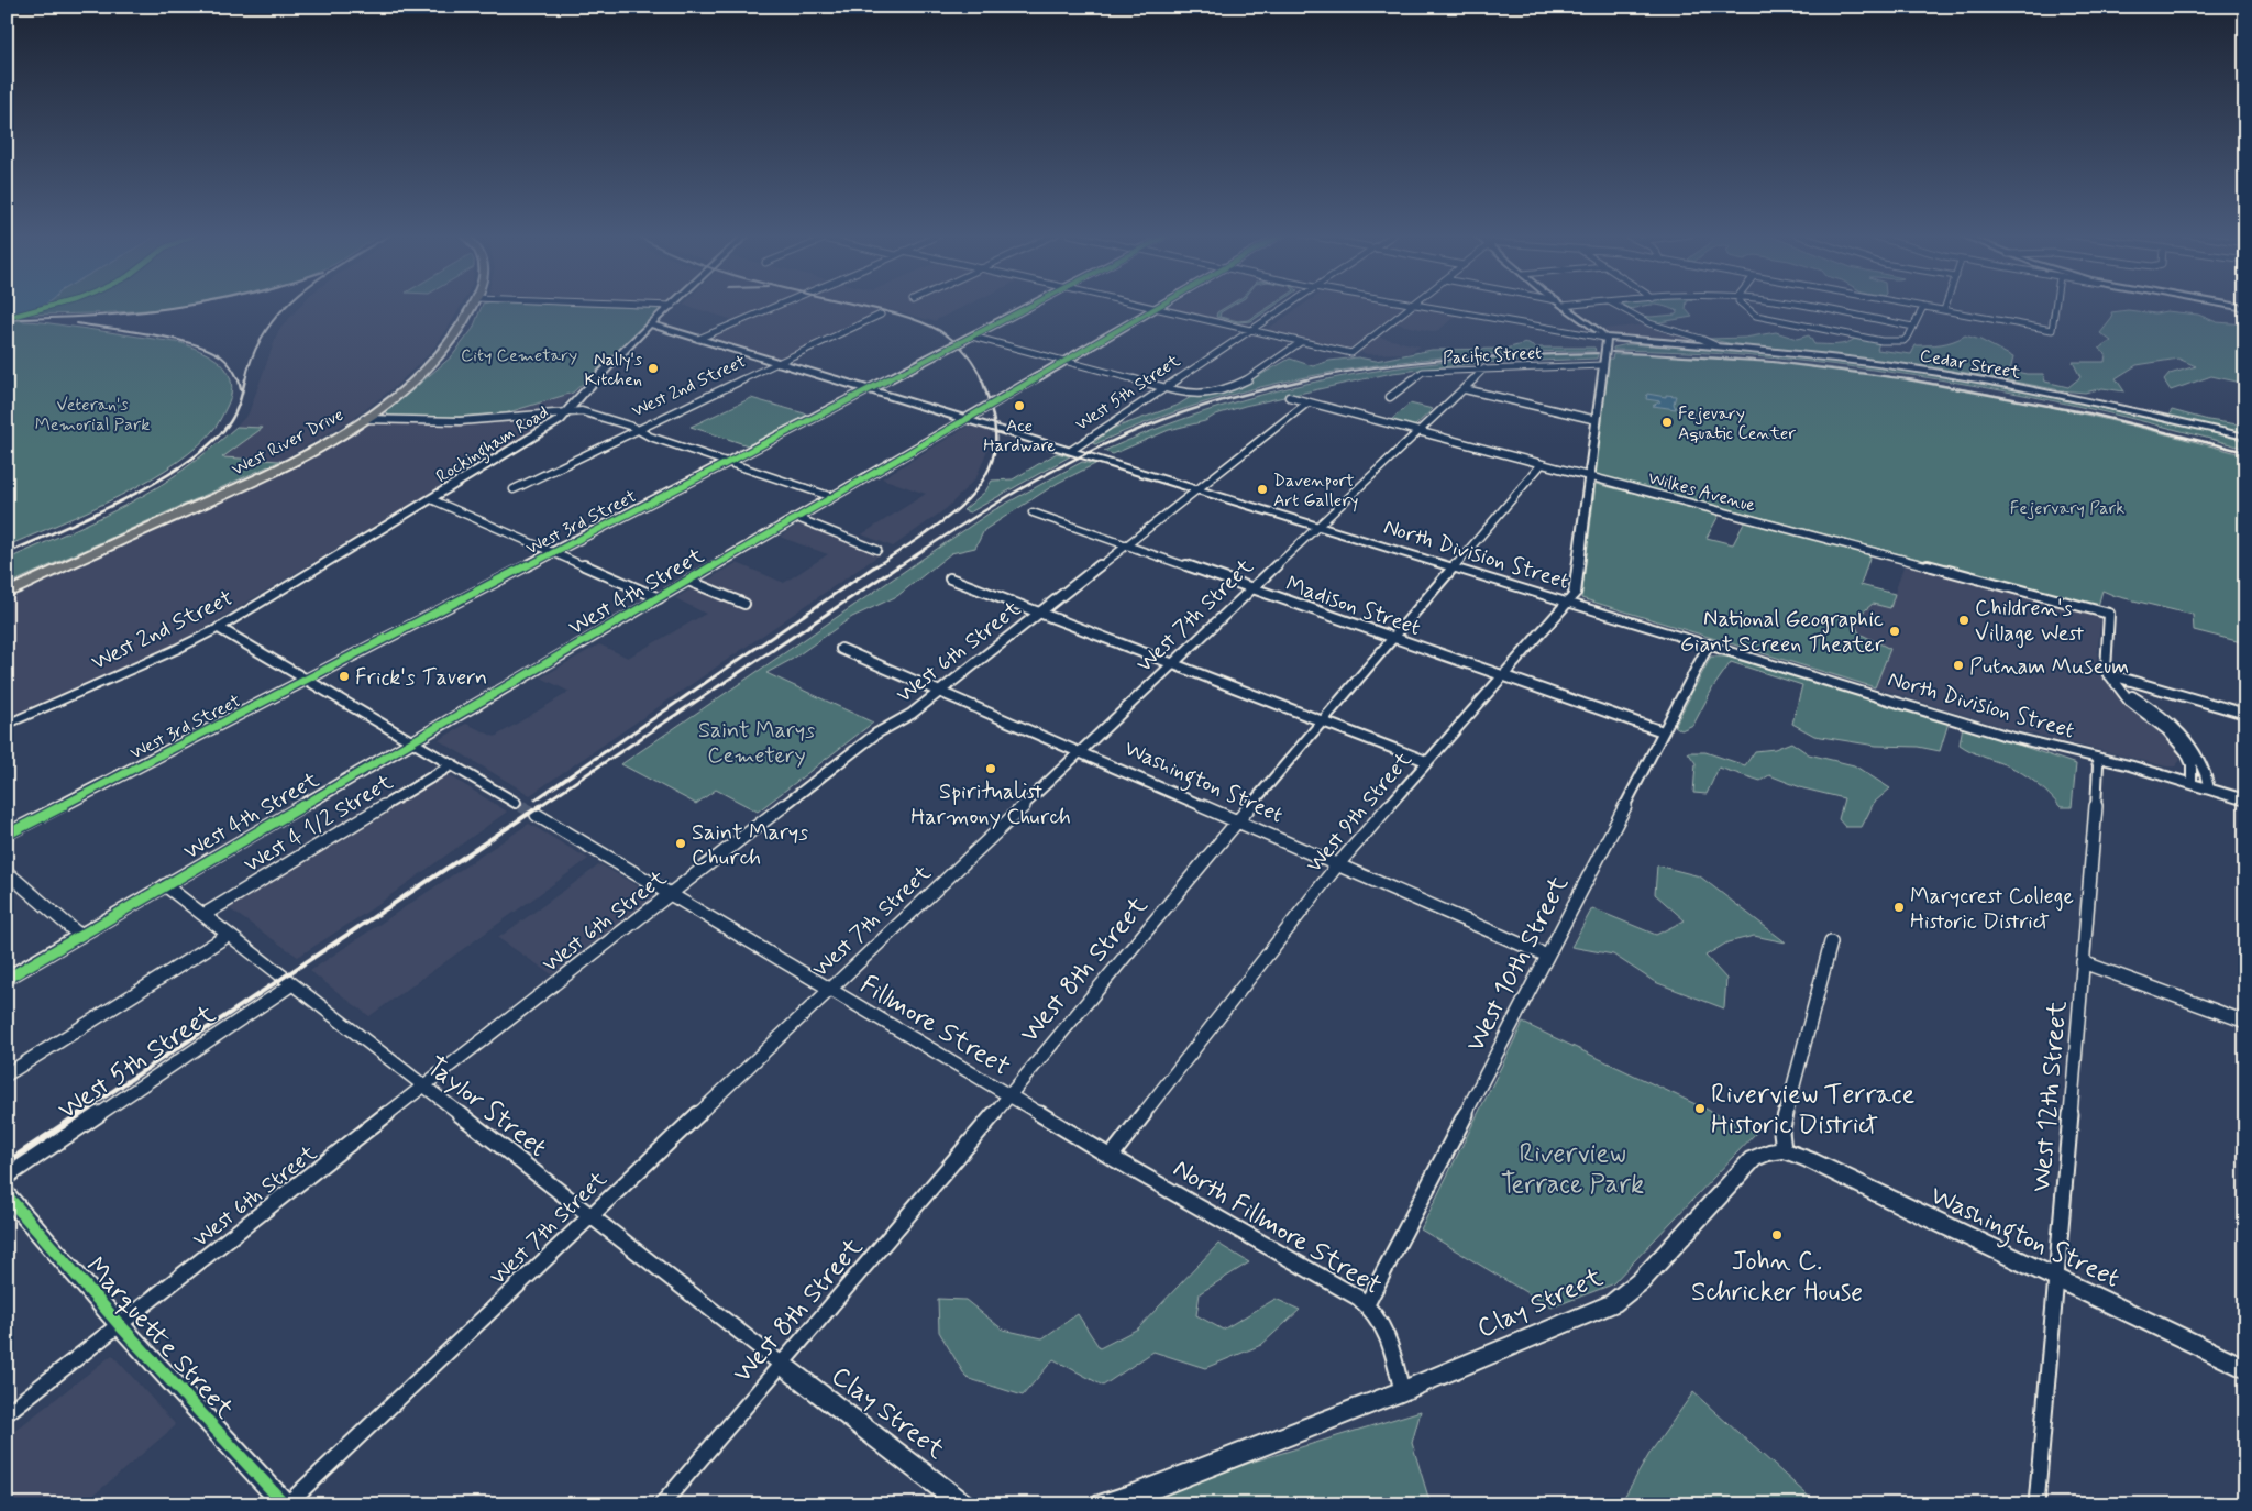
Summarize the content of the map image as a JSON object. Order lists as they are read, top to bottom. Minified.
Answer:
{"streets":{"main road":["West River Drive","West 3rd Street","North Division Street","West 4th Street"],"street":["Pacific Street","Cedar Street","West 2nd Street","West 5th Street","Rockingham Road","Wilkes Avenue","Madison Street","West 7th Street","West 6th Street","Washington Street","West 9th Street","West 4 1/2 Street","West 10th Street","West 8th Street","Fillmore Street","West 12th Street","Taylor Street","North Fillmore Street","Clay Street","Marquette Street"]},"crossings":[["Pacific Street","West 7th Street"],["Pacific Street","West 9th Street"],["Cedar Street","West 9th Street"],["West 2nd Street","Rockingham Road"],["West 2nd Street","North Division Street"],["West 5th Street","North Division Street"],["West 5th Street","Taylor Street"],["Rockingham Road","North Division Street"],["Wilkes Avenue","West 7th Street"],["Wilkes Avenue","West 6th Street"],["Wilkes Avenue","West 9th Street"],["Wilkes Avenue","West 8th Street"],["West 3rd Street","North Division Street"],["North Division Street","West 4th Street"],["North Division Street","West 7th Street"],["North Division Street","West 6th Street"],["North Division Street","West 9th Street"],["North Division Street","West 10th Street"],["North Division Street","West 8th Street"],["North Division Street","West 12th Street"],["West 4th Street","Taylor Street"],["Madison Street","West 7th Street"],["Madison Street","West 6th Street"],["Madison Street","West 9th Street"],["Madison Street","West 10th Street"],["Madison Street","West 8th Street"],["West 7th Street","Washington Street"],["West 7th Street","Fillmore Street"],["West 7th Street","Taylor Street"],["West 7th Street","Marquette Street"],["West 6th Street","Washington Street"],["West 6th Street","Fillmore Street"],["West 6th Street","Taylor Street"],["West 6th Street","Marquette Street"],["Washington Street","West 9th Street"],["Washington Street","West 10th Street"],["Washington Street","West 8th Street"],["Washington Street","West 12th Street"],["Washington Street","Clay Street"],["West 9th Street","Fillmore Street"],["West 9th Street","North Fillmore Street"],["West 4 1/2 Street","Taylor Street"],["West 10th Street","North Fillmore Street"],["West 8th Street","Fillmore Street"],["West 8th Street","Taylor Street"],["West 8th Street","Clay Street"],["Fillmore Street","North Fillmore Street"],["Taylor Street","Clay Street"],["North Fillmore Street","Clay Street"]],"parks":["City Cemetary","Veteran's Memorial Park","Fejervary Park","Saint Marys Cemetery","Riverview Terrace Park"],"places":["Nally's Kitchen","Ace Hardware","Fejevary Aquatic Center","Davenport Art Gallery","Children's Village West","National Geographic Giant Screen Theater","Putnam Museum","Frick's Tavern","Spiritualist Harmony Church","Saint Marys Church","Marycrest College Historic District","Riverview Terrace Historic District","John C. Schricker House"]}
